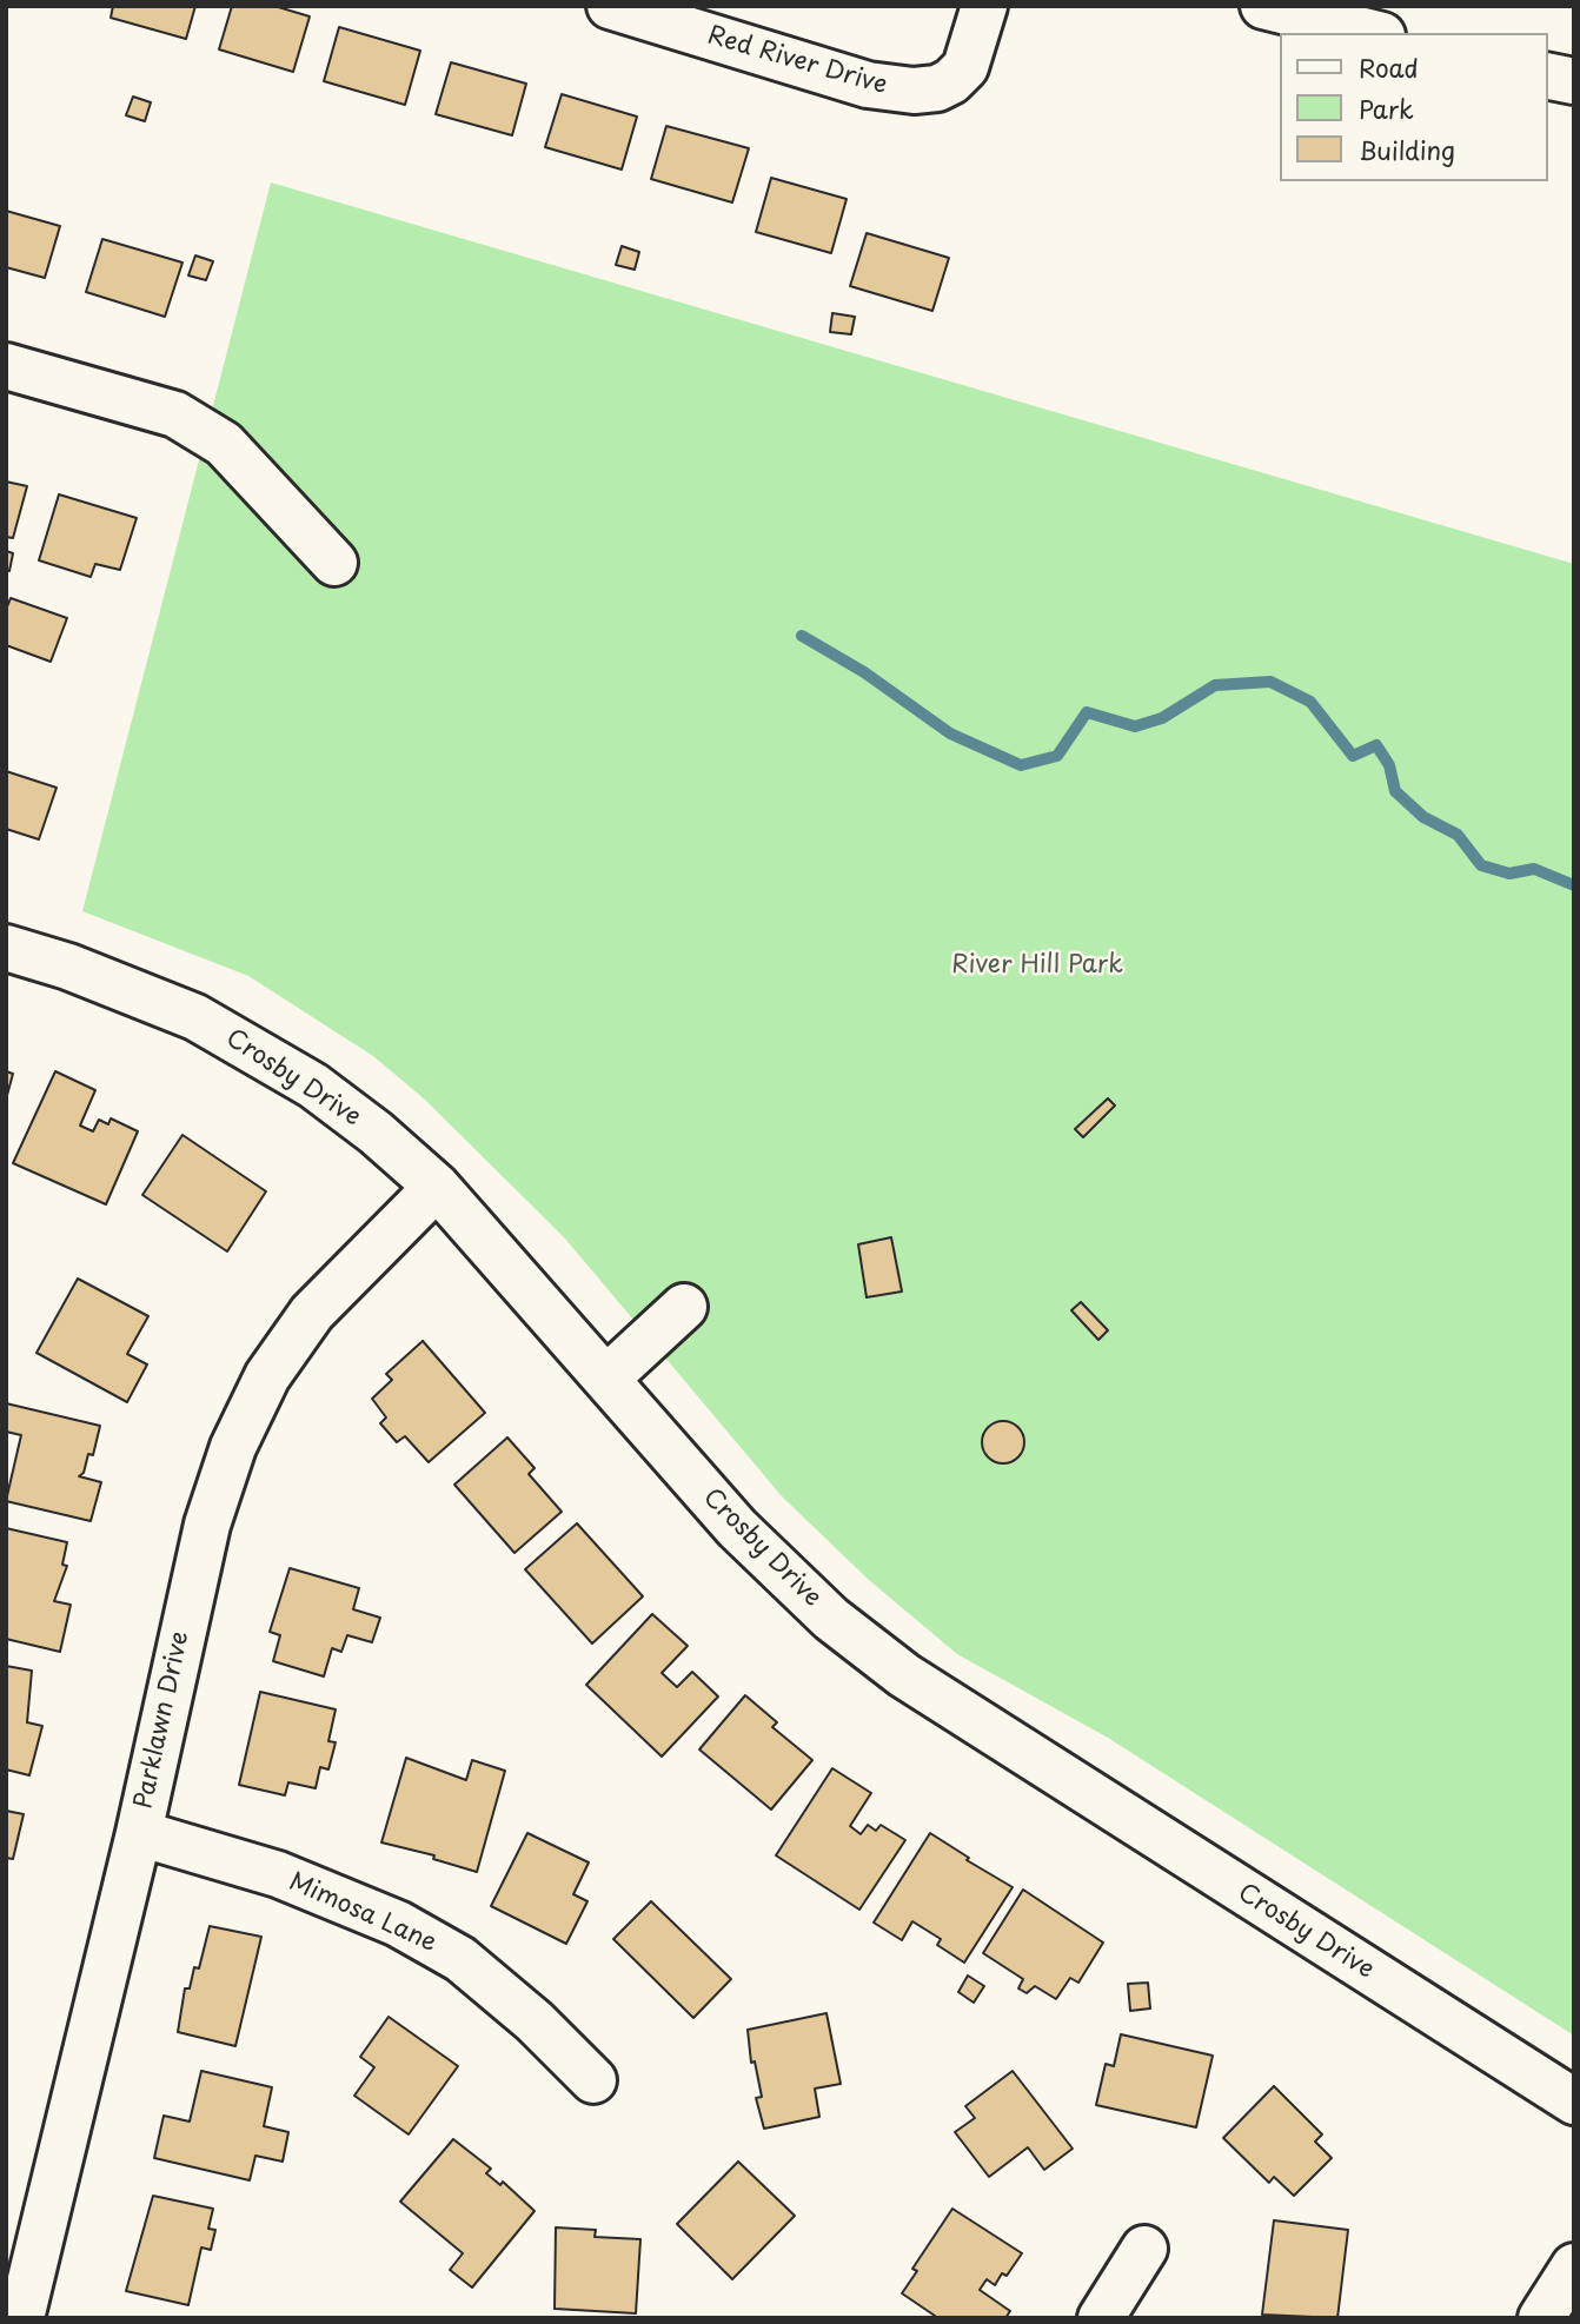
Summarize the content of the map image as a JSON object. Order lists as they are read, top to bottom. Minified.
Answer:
{"streets":{"street":["Red River Drive","Crosby Drive","Parklawn Drive","Mimosa Lane"]},"crossings":[["Crosby Drive","Parklawn Drive"],["Parklawn Drive","Mimosa Lane"]],"parks":["River Hill Park"],"legend":["Road","Park","Building"]}
